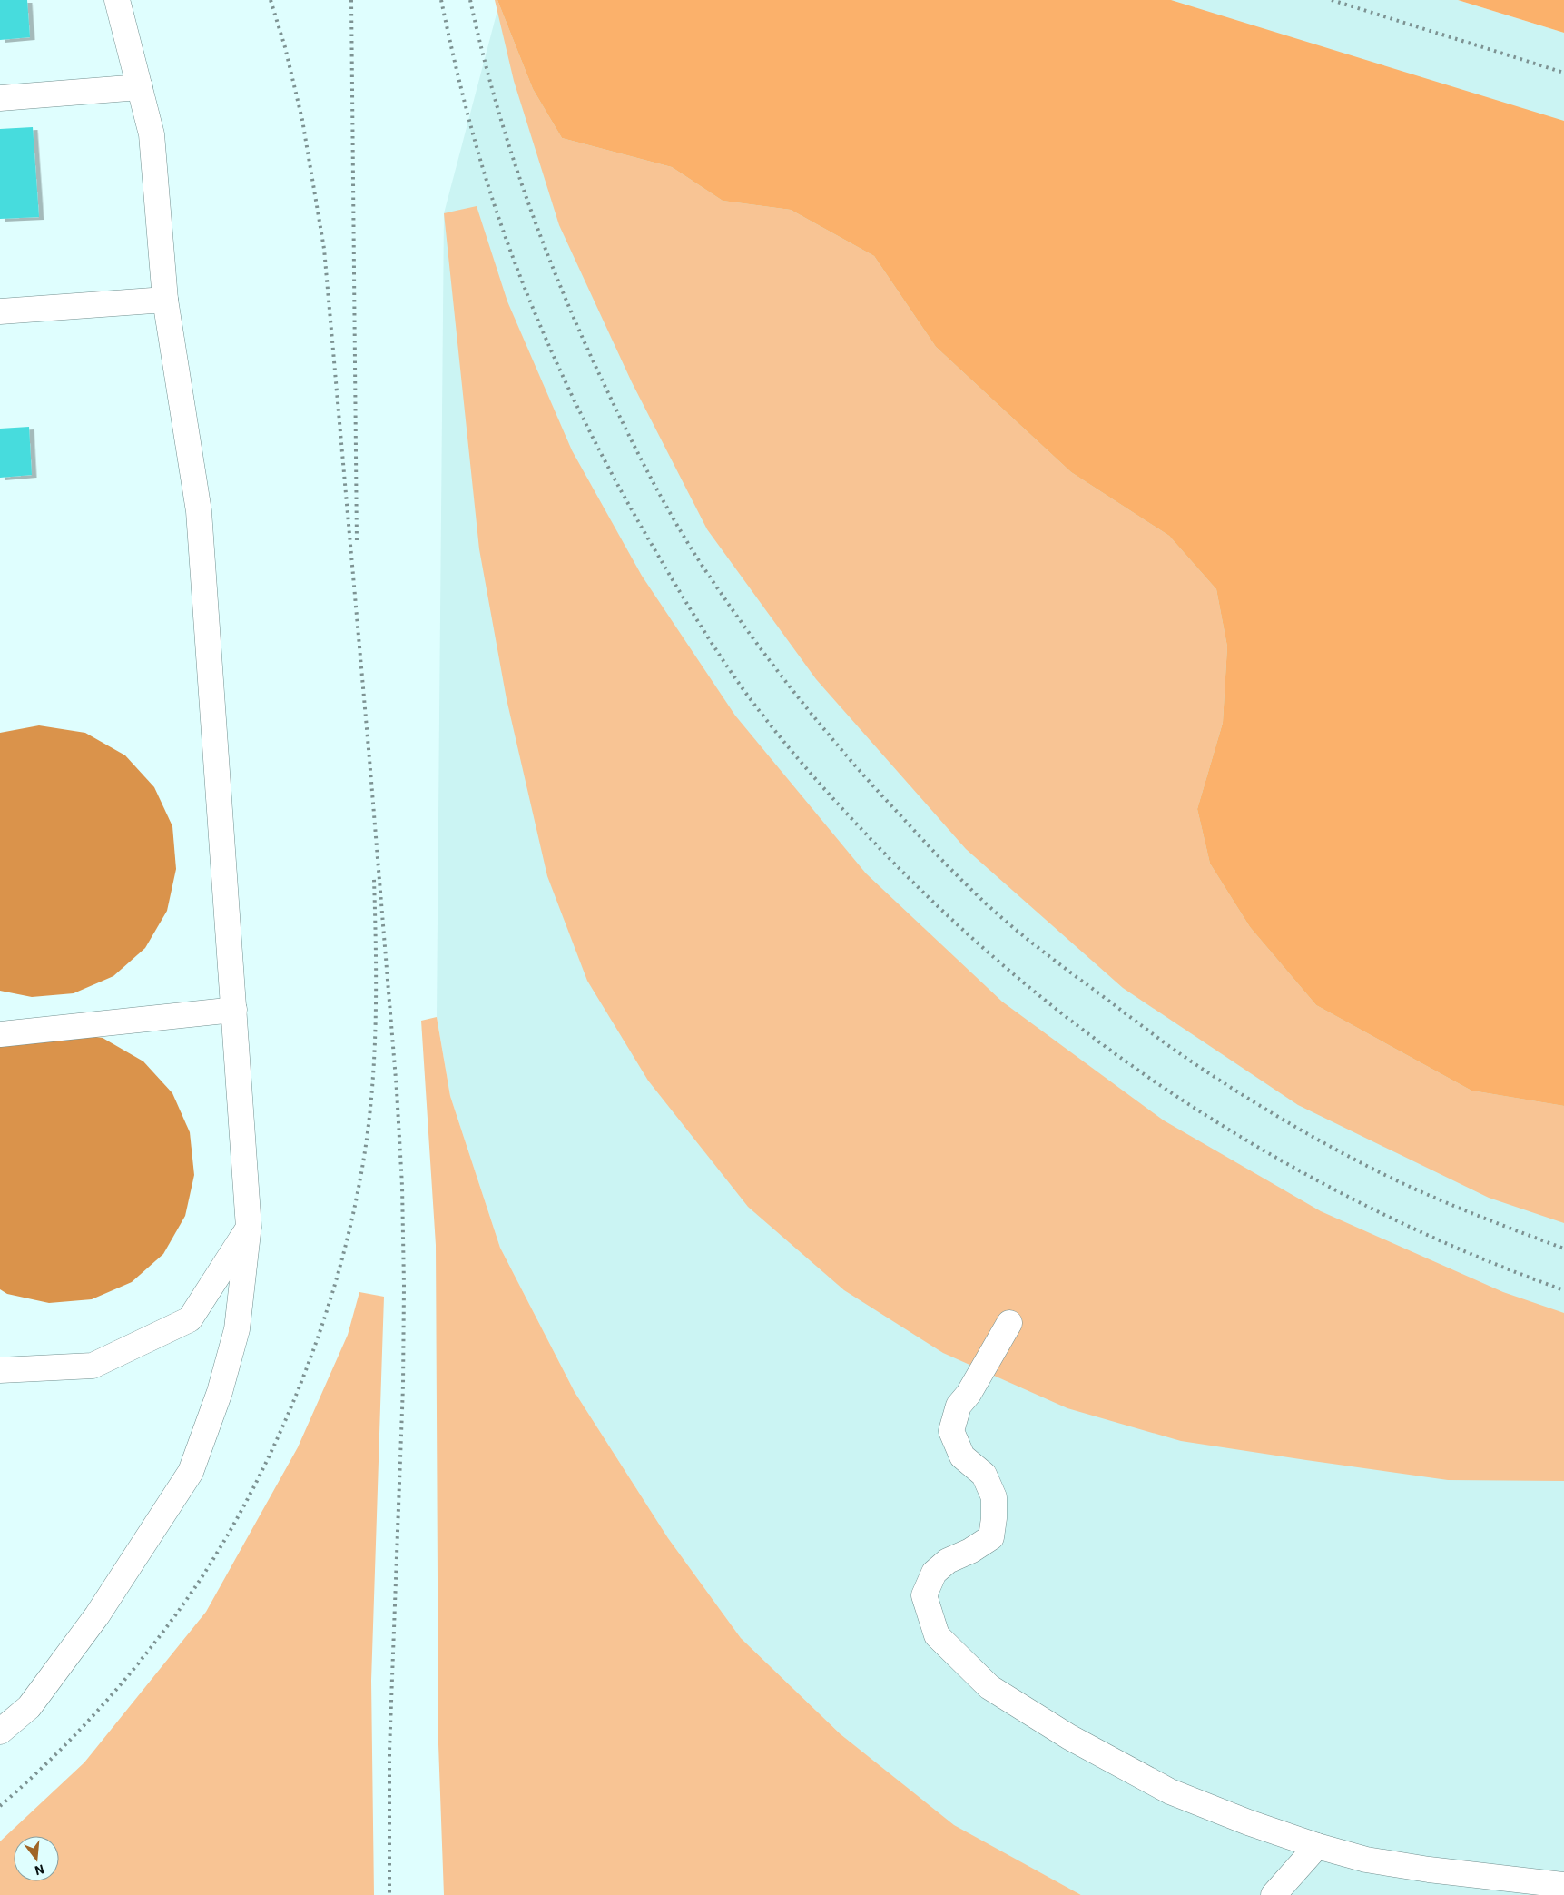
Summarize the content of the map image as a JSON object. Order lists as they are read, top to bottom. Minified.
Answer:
{"north":"bottom"}
